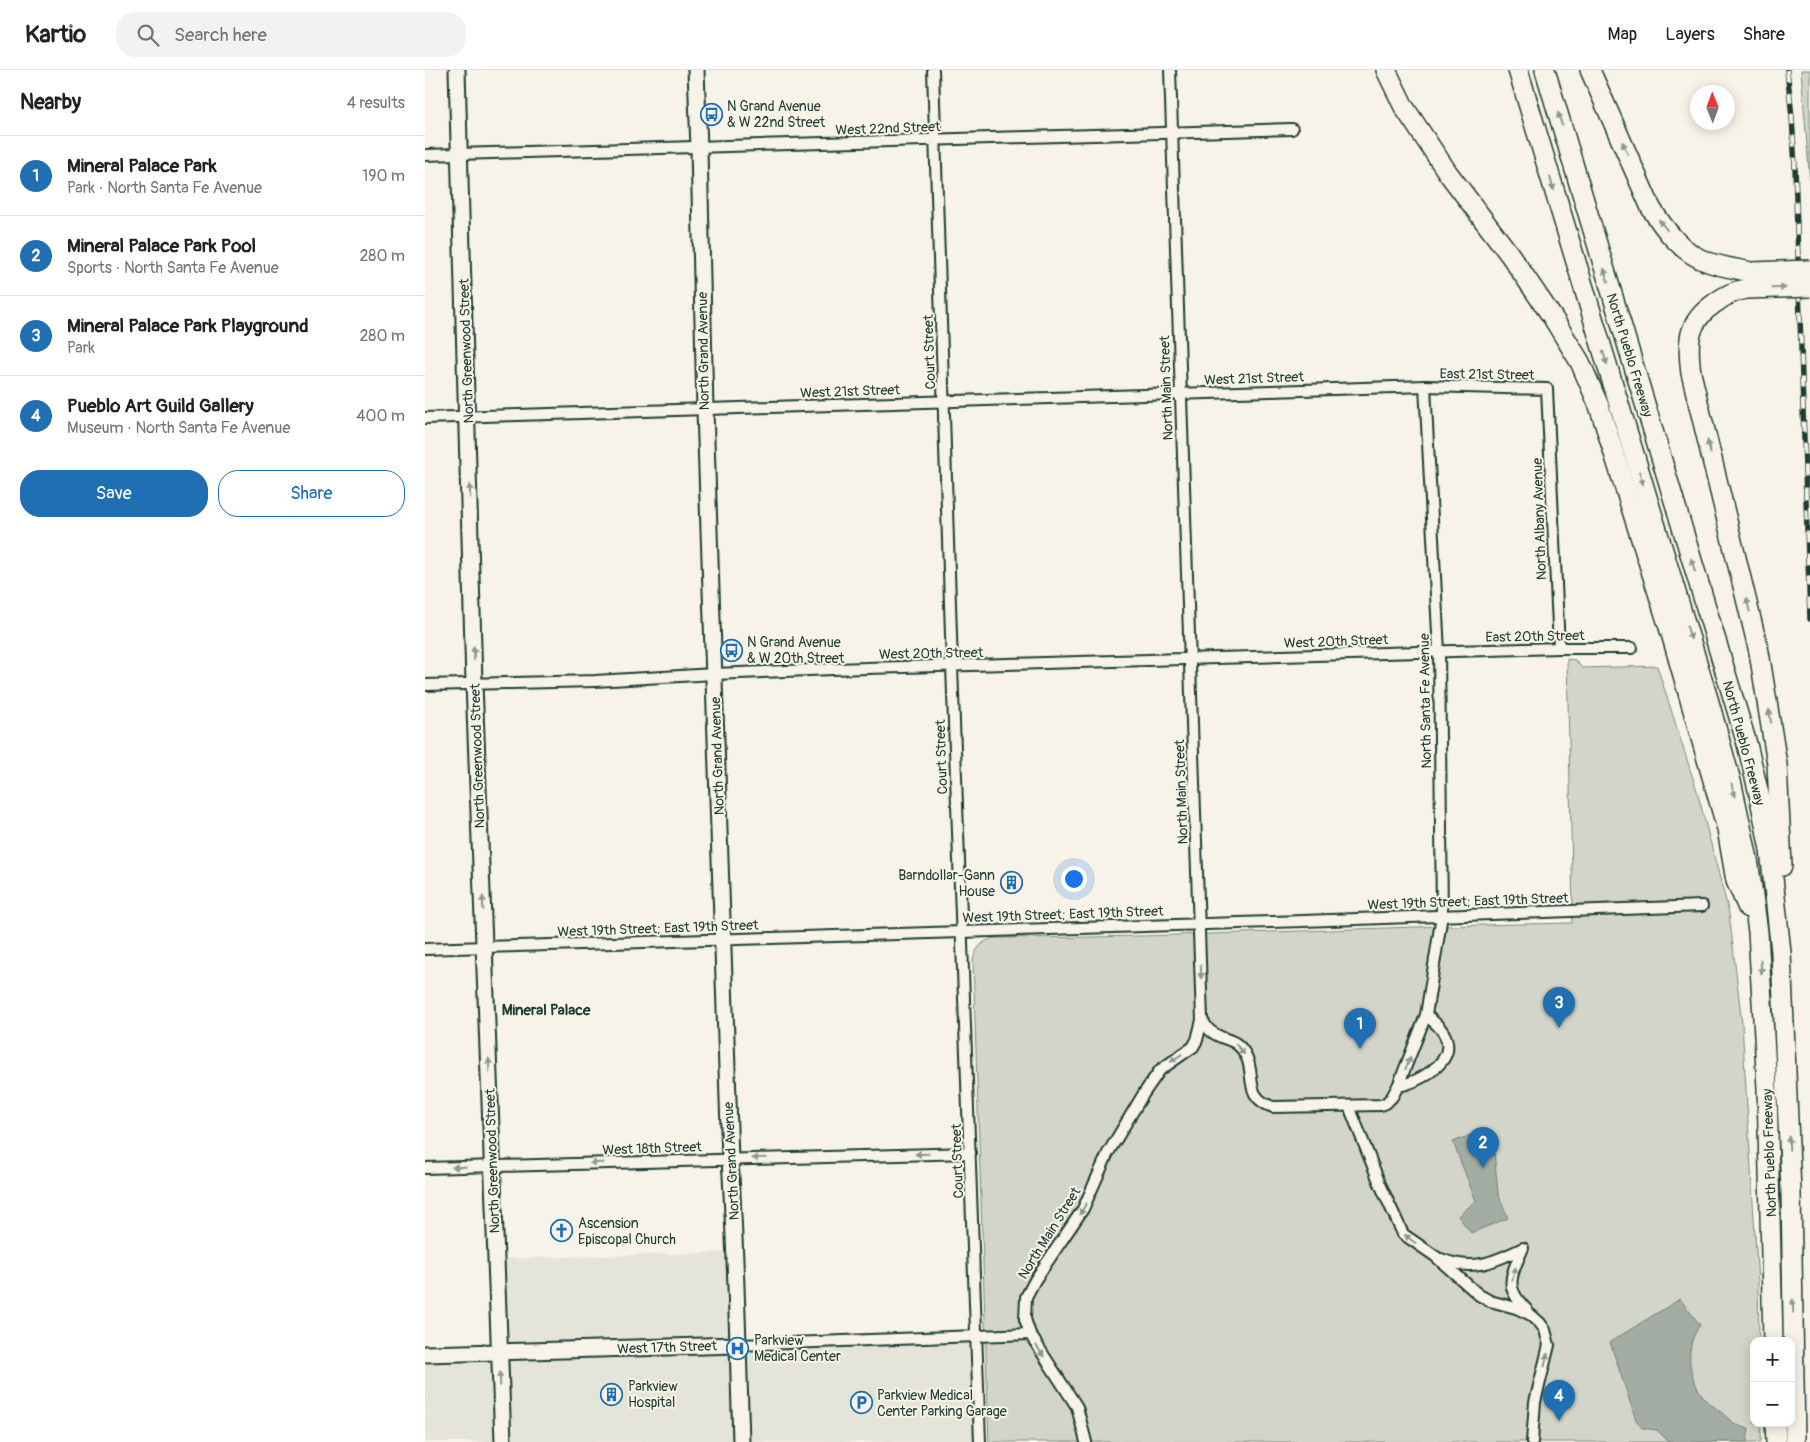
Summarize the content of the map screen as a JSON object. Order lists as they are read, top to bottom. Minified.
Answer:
{"streets":{"highway":["North Pueblo Freeway"],"street":["West 22nd Street","North Greenwood Street","North Grand Avenue","Court Street","East 21st Street","West 21st Street","North Main Street","North Albany Avenue","East 20th Street","West 20th Street","North Santa Fe Avenue","West 19th Street; East 19th Street","West 18th Street","West 17th Street"]},"crossings":[["West 22nd Street","North Greenwood Street"],["West 22nd Street","North Grand Avenue"],["West 22nd Street","Court Street"],["West 22nd Street","North Main Street"],["North Greenwood Street","West 21st Street"],["North Greenwood Street","West 20th Street"],["North Greenwood Street","West 19th Street; East 19th Street"],["North Greenwood Street","West 18th Street"],["North Greenwood Street","West 17th Street"],["North Grand Avenue","West 21st Street"],["North Grand Avenue","West 20th Street"],["North Grand Avenue","West 19th Street; East 19th Street"],["North Grand Avenue","West 18th Street"],["North Grand Avenue","West 17th Street"],["Court Street","West 21st Street"],["Court Street","West 20th Street"],["Court Street","West 19th Street; East 19th Street"],["Court Street","West 18th Street"],["Court Street","West 17th Street"],["East 21st Street","West 21st Street"],["East 21st Street","North Albany Avenue"],["East 21st Street","North Santa Fe Avenue"],["West 21st Street","North Main Street"],["West 21st Street","North Santa Fe Avenue"],["North Main Street","West 20th Street"],["North Main Street","North Santa Fe Avenue"],["North Main Street","West 19th Street; East 19th Street"],["North Main Street","West 17th Street"],["North Albany Avenue","East 20th Street"],["East 20th Street","West 20th Street"],["East 20th Street","North Santa Fe Avenue"],["West 20th Street","North Santa Fe Avenue"],["North Santa Fe Avenue","West 19th Street; East 19th Street"]],"one_way":["North Greenwood Street","North Main Street","West 18th Street"],"districts":["Mineral Palace"],"places":{"bus stop":["N Grand Avenue & W 22nd Street","N Grand Avenue & W 20th Street"],"building":["Barndollar-Gann House","Parkview Hospital"],"church":["Ascension Episcopal Church"],"hospital":["Parkview Medical Center"],"parking":["Parkview Medical Center Parking Garage"]},"north":"top","page":{"header":"Kartio","search":"Search here","nav":["Map","Layers","Share"],"heading":["Nearby","4 results"],"list":[{"mark":"1","name":"Mineral Palace Park","note":"Park · North Santa Fe Avenue","value":"190 m"},{"mark":"2","name":"Mineral Palace Park Pool","note":"Sports · North Santa Fe Avenue","value":"280 m"},{"mark":"3","name":"Mineral Palace Park Playground","note":"Park","value":"280 m"},{"mark":"4","name":"Pueblo Art Guild Gallery","note":"Museum · North Santa Fe Avenue","value":"400 m"}],"buttons":["Save","Share"],"pins":["3","1","2","4"],"map_buttons":["+","−"]}}
